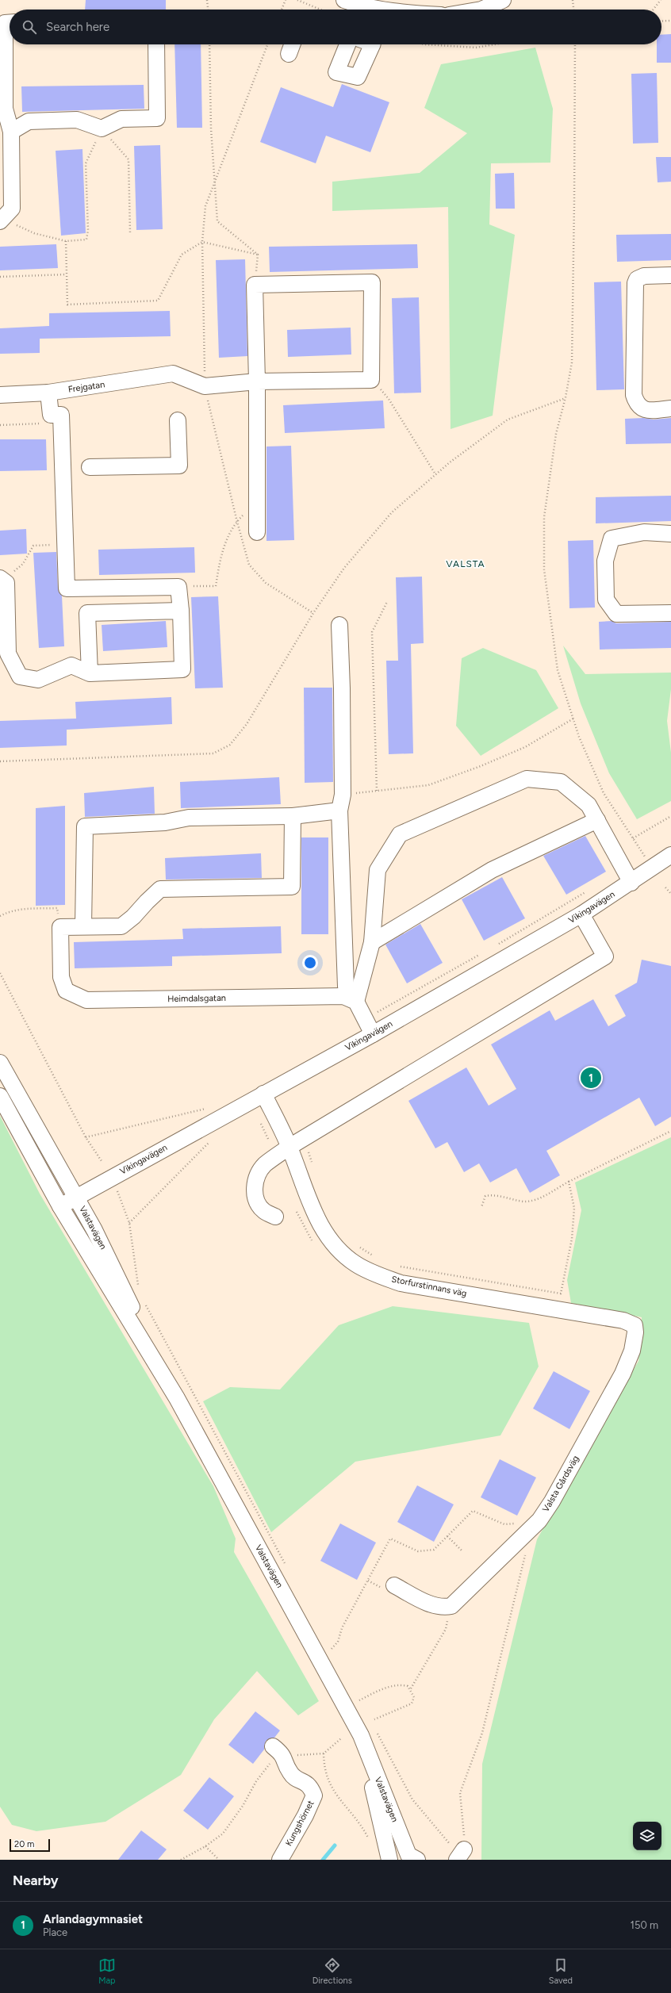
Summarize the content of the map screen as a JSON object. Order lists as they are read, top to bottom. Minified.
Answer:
{"streets":{"street":["Frejgatan","Vikingavägen","Heimdalsgatan","Valstavägen","Storfurstinnans väg","Valsta Gårdsväg","Kungshörnet"]},"crossings":[["Vikingavägen","Valstavägen"],["Vikingavägen","Storfurstinnans väg"],["Storfurstinnans väg","Valsta Gårdsväg"]],"districts":["VALSTA"],"scale_bar":"20 m","page":{"search":"Search here","pins":"1","scale":"20 m","heading":"Nearby","list":[{"mark":"1","name":"Arlandagymnasiet","note":"Place","value":"150 m"}],"nav":["Map","Directions","Saved"]}}
